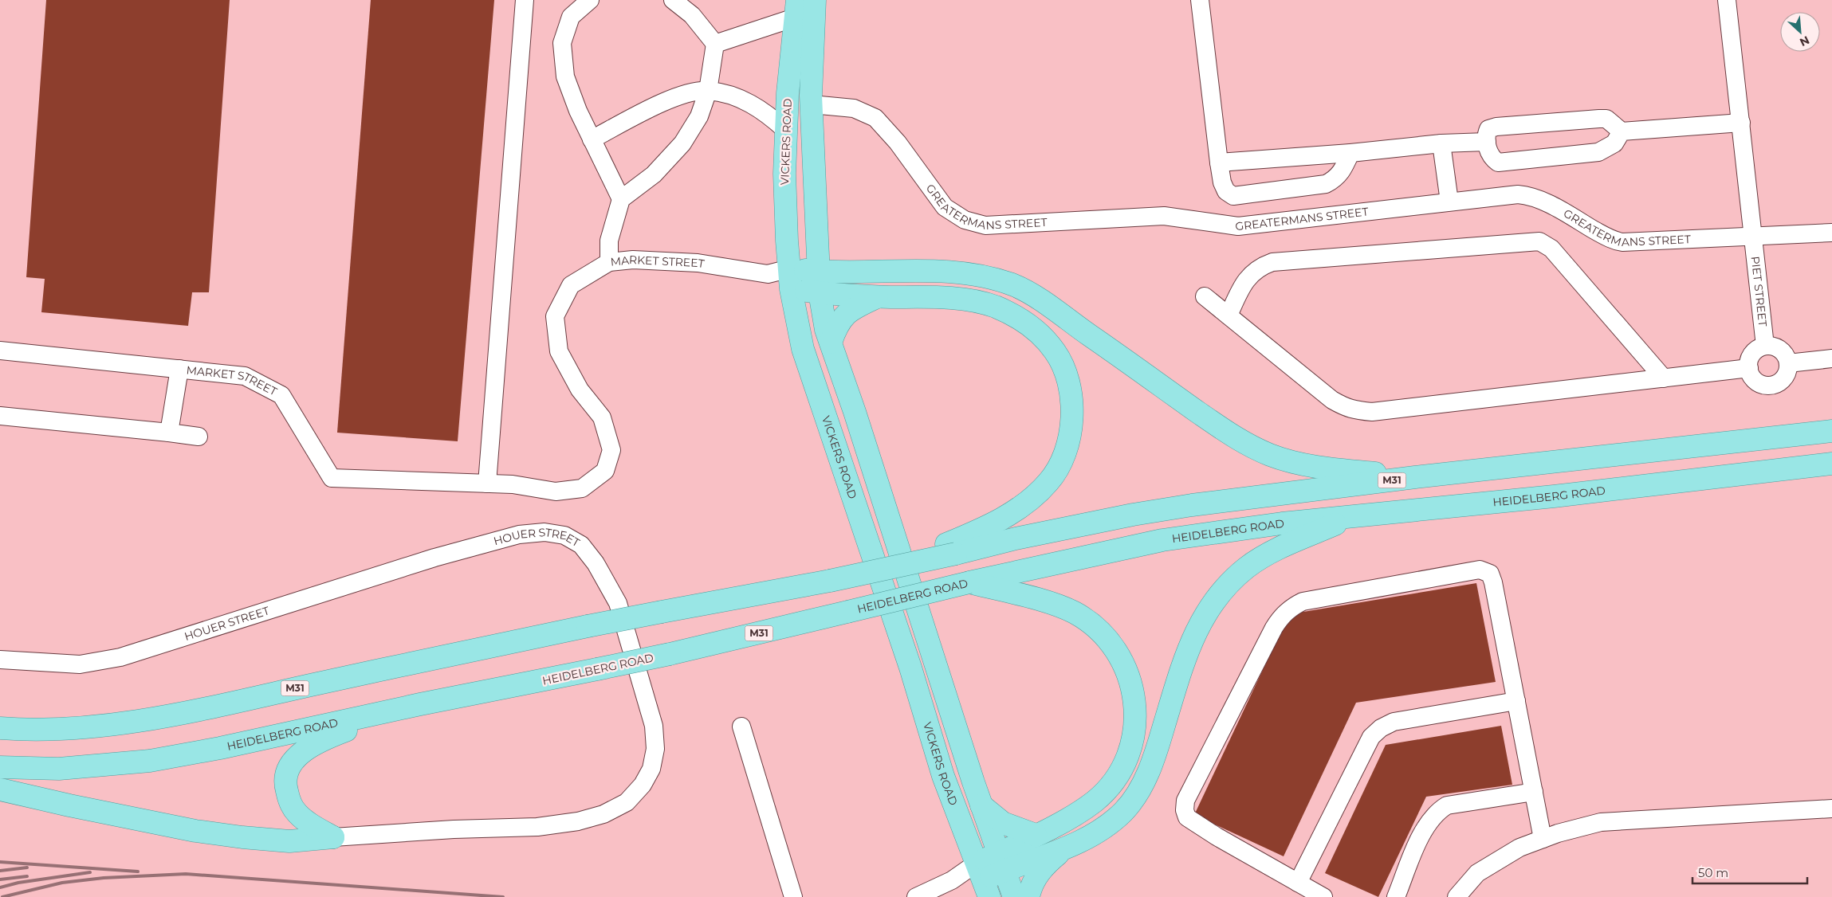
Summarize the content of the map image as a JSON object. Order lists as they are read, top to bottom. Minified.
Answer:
{"streets":{"main road":["VICKERS ROAD","M31","HEIDELBERG ROAD"],"street":["GREATERMANS STREET","MARKET STREET","PIET STREET","HOUER STREET"]},"crossings":[["VICKERS ROAD","MARKET STREET"],["GREATERMANS STREET","PIET STREET"]],"scale_bar":"50 m","north":"bottom right"}
